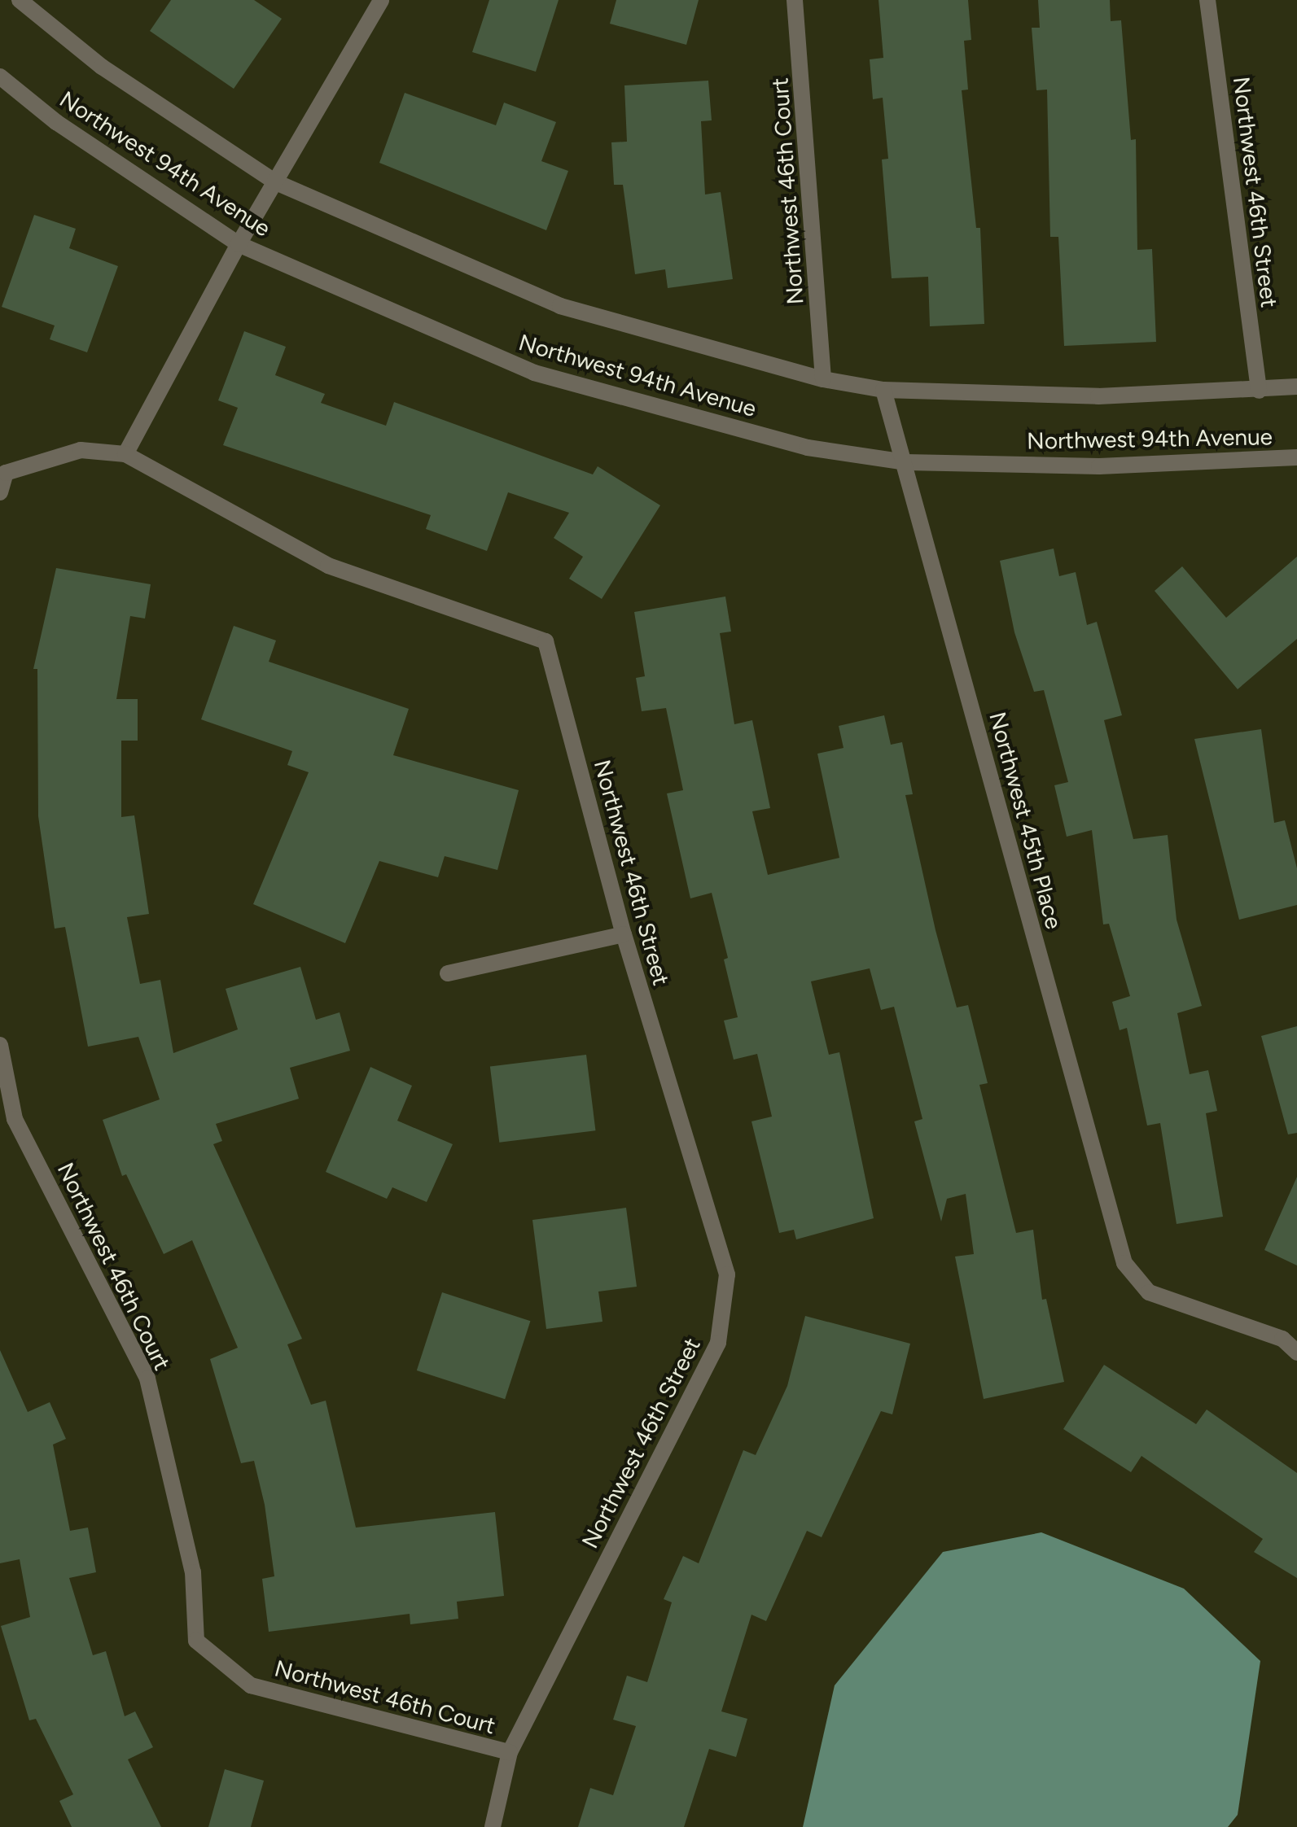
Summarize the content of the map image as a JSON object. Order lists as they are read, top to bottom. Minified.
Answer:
{"streets":{"street":["Northwest 94th Avenue","Northwest 46th Court","Northwest 46th Street","Northwest 45th Place"]},"crossings":[["Northwest 94th Avenue","Northwest 46th Court"],["Northwest 94th Avenue","Northwest 46th Street"],["Northwest 94th Avenue","Northwest 45th Place"],["Northwest 46th Court","Northwest 46th Street"]]}
